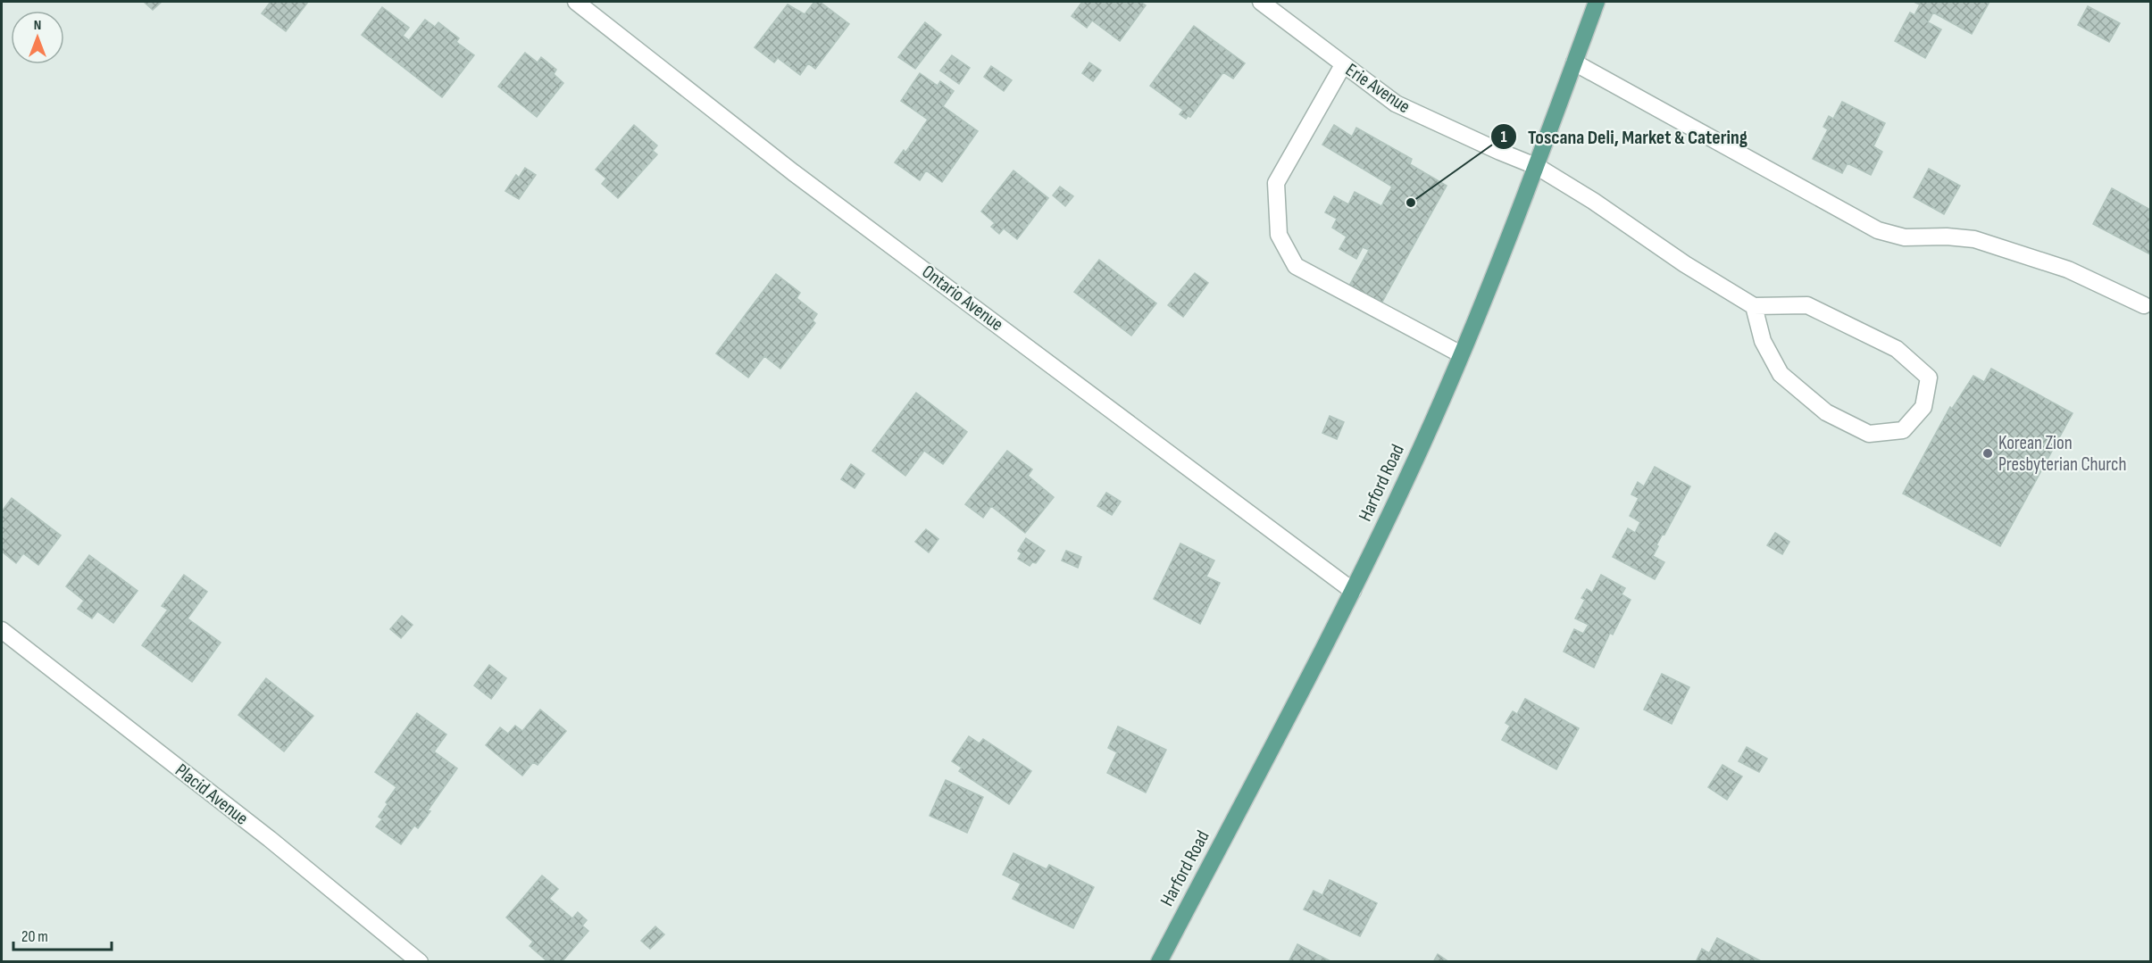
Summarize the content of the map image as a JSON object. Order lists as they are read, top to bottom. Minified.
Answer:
{"streets":{"main road":["Harford Road"],"street":["Erie Avenue","Ontario Avenue","Placid Avenue"]},"crossings":[["Erie Avenue","Harford Road"],["Ontario Avenue","Harford Road"]],"places":["Toscana Deli, Market & Catering","Korean Zion Presbyterian Church"],"scale_bar":"20 m","north":"top"}
